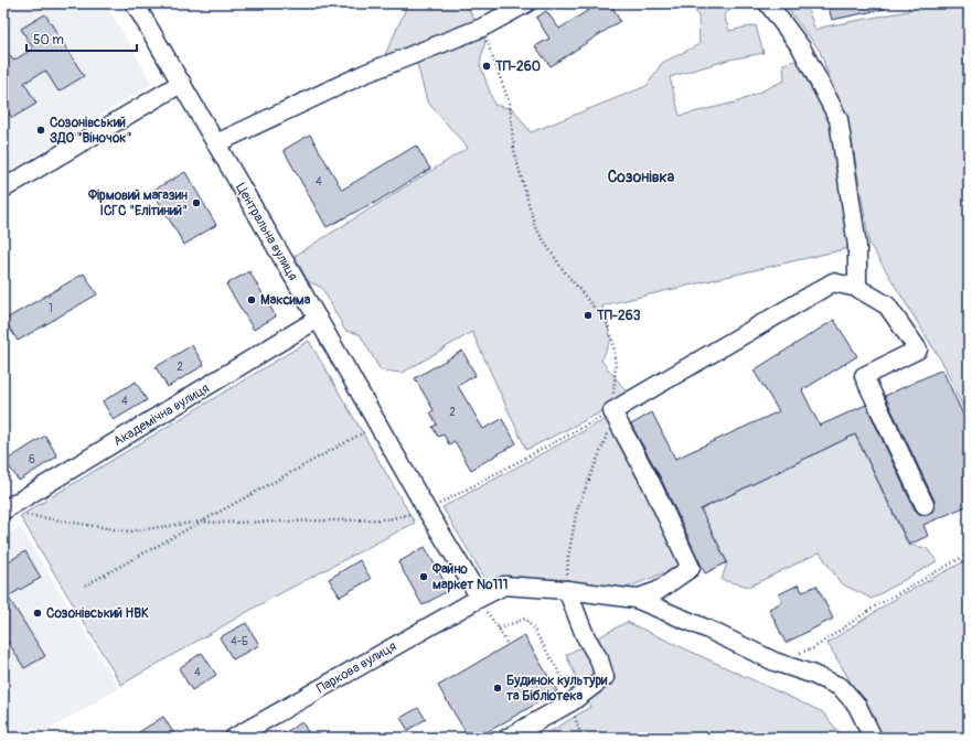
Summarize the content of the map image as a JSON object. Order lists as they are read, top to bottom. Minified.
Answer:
{"streets":{"street":["Центральна вулиця","Академічна вулиця","Паркова вулиця"]},"crossings":[["Центральна вулиця","Академічна вулиця"],["Центральна вулиця","Паркова вулиця"]],"districts":["Созонівка"],"places":["ТП-260","Созонівський ЗДО \"Віночок\"","Фірмовий магазин ІСГС \"Елітиний\"","Максима","ТП-263","Файно маркет №111","Созонівський НВК","Будинок культури та Бібліотека"],"house_numbers":["4","1","2","4","2","6","4-Б","4"],"scale_bar":"50 m"}
